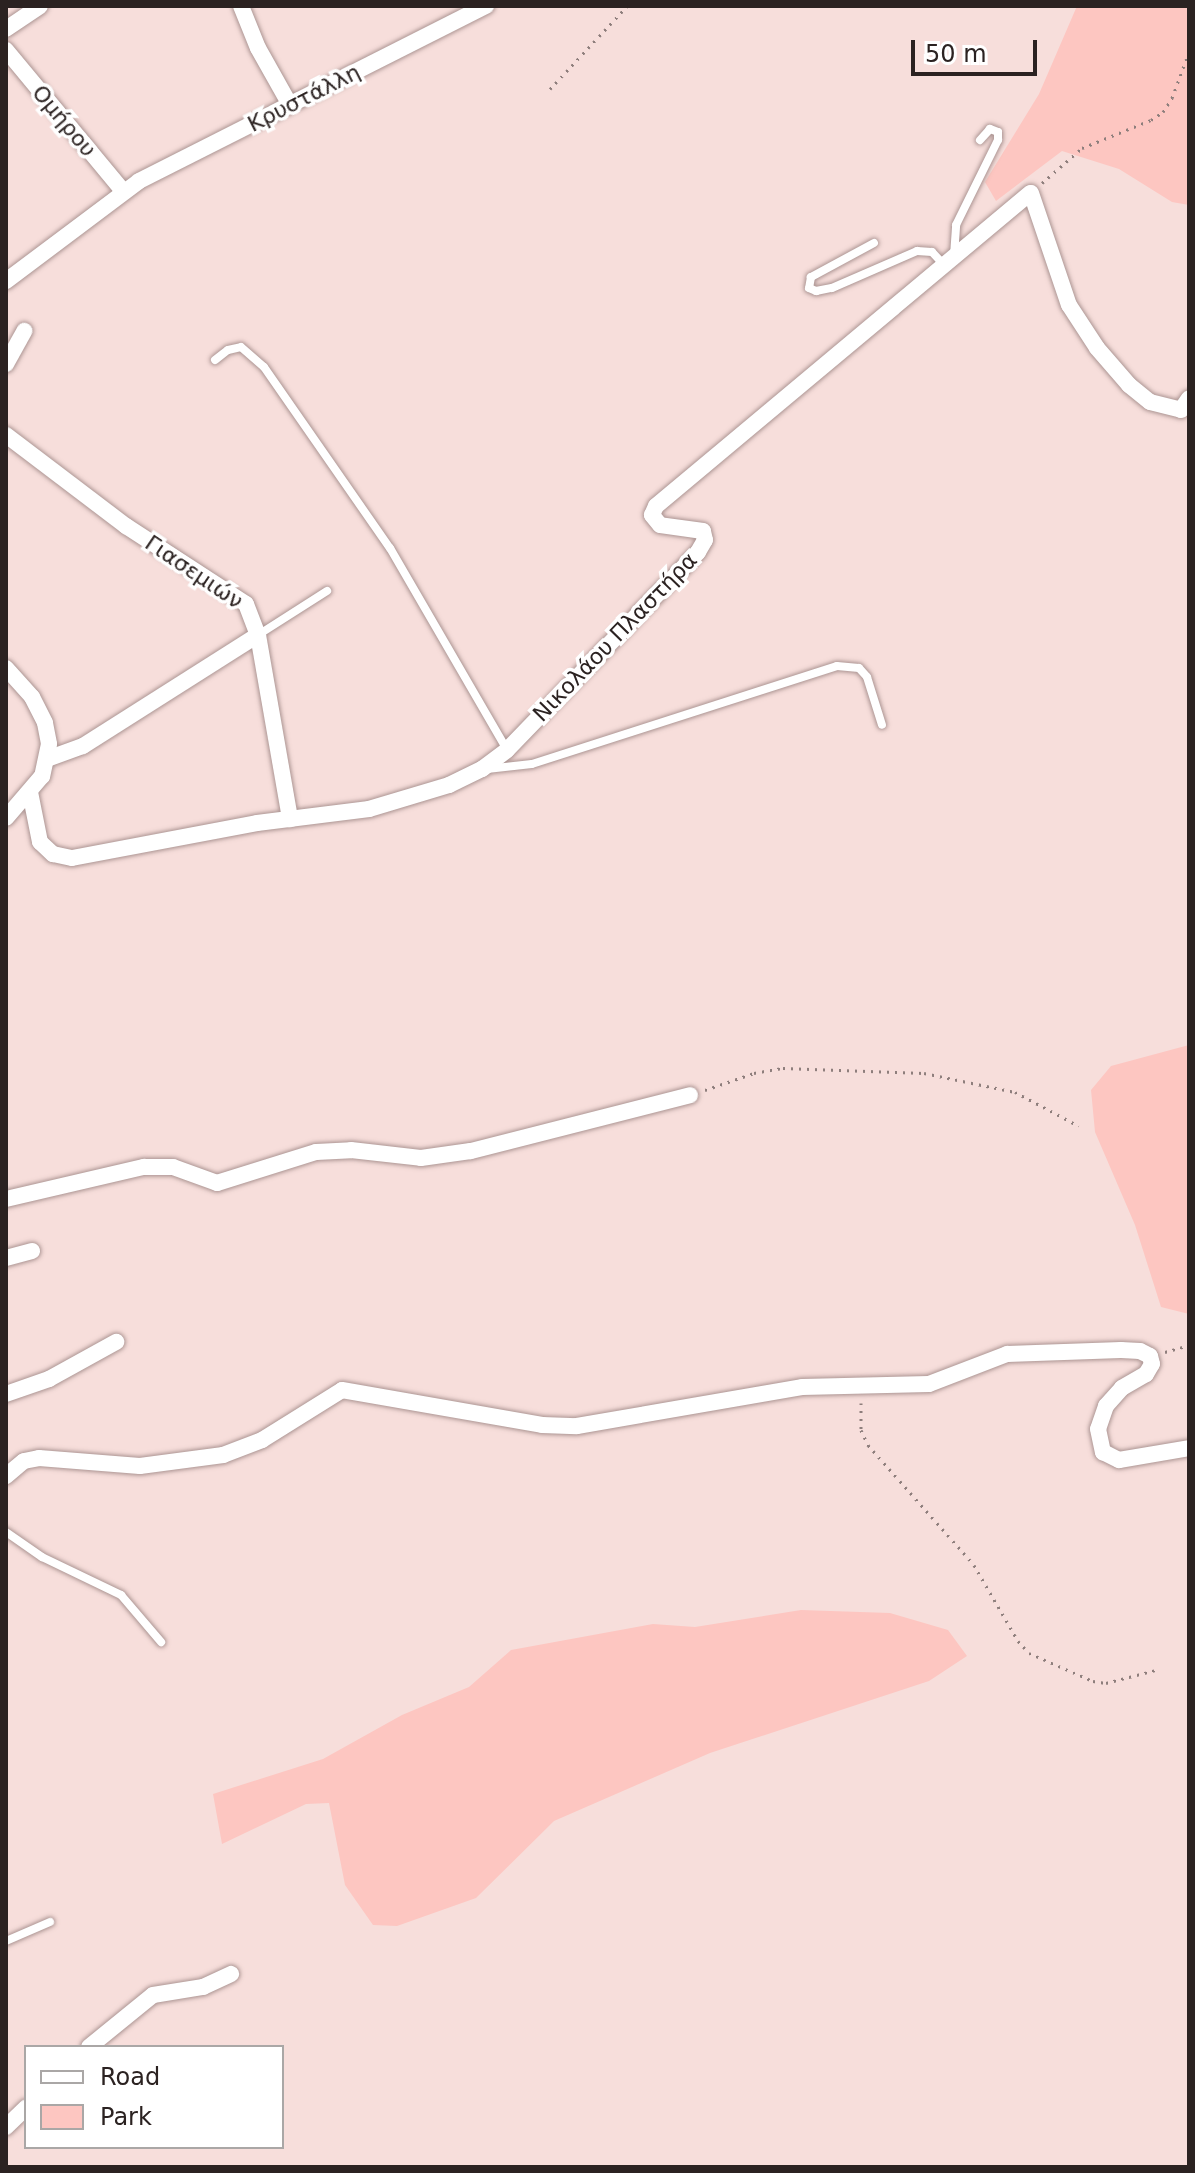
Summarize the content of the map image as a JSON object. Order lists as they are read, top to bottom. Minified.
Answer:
{"streets":{"street":["Κρυστάλλη","Ομήρου","Γιασεμιών","Νικολάου Πλαστήρα"]},"crossings":[["Κρυστάλλη","Ομήρου"],["Γιασεμιών","Νικολάου Πλαστήρα"]],"legend":["Road","Park"],"scale_bar":"50 m"}
